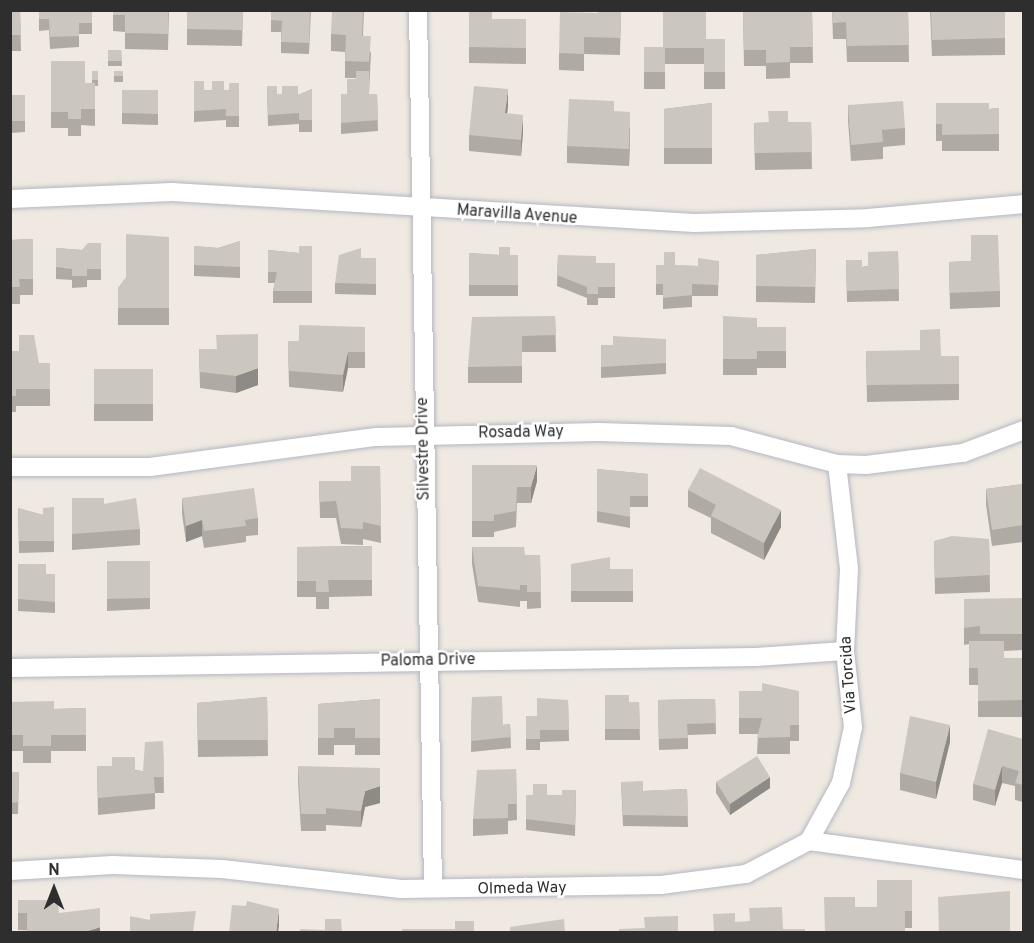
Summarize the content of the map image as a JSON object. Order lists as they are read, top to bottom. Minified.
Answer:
{"streets":{"street":["Maravilla Avenue","Rosada Way","Silvestre Drive","Paloma Drive","Via Torcida","Olmeda Way"]},"crossings":[["Maravilla Avenue","Silvestre Drive"],["Rosada Way","Silvestre Drive"],["Rosada Way","Via Torcida"],["Silvestre Drive","Paloma Drive"],["Silvestre Drive","Olmeda Way"],["Paloma Drive","Via Torcida"],["Via Torcida","Olmeda Way"]],"north":"top"}
